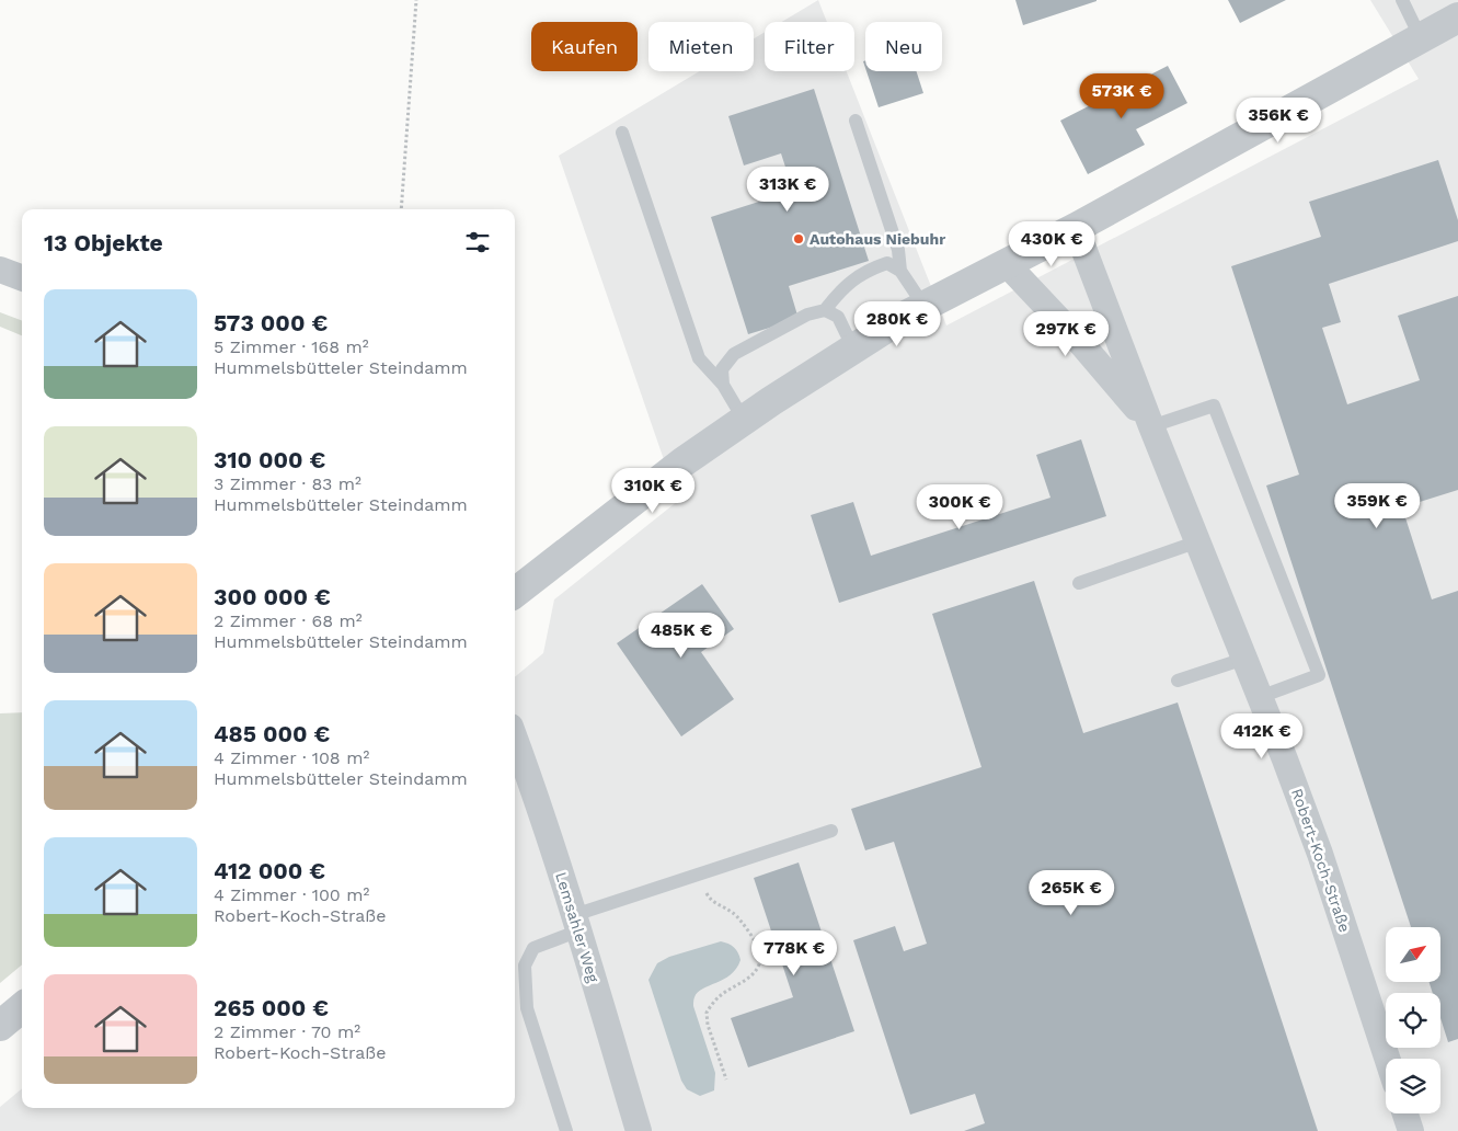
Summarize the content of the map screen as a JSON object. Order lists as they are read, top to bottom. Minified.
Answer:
{"streets":{"street":["Robert-Koch-Straße","Lemsahler Weg"]},"places":["Autohaus Niebuhr"],"north":"top right","page":{"chip":["Kaufen","Mieten","Filter","Neu"],"price":["573K €","356K €","313K €","430K €","280K €","297K €","310K €","359K €","300K €","485K €","412K €","265K €","778K €"],"heading":"13 Objekte","list":[{"name":"573 000 €","note":"5 Zimmer · 168 m² · Hummelsbütteler Steindamm"},{"name":"310 000 €","note":"3 Zimmer · 83 m² · Hummelsbütteler Steindamm"},{"name":"300 000 €","note":"2 Zimmer · 68 m² · Hummelsbütteler Steindamm"},{"name":"485 000 €","note":"4 Zimmer · 108 m² · Hummelsbütteler Steindamm"},{"name":"412 000 €","note":"4 Zimmer · 100 m² · Robert-Koch-Straße"},{"name":"265 000 €","note":"2 Zimmer · 70 m² · Robert-Koch-Straße"}]}}
